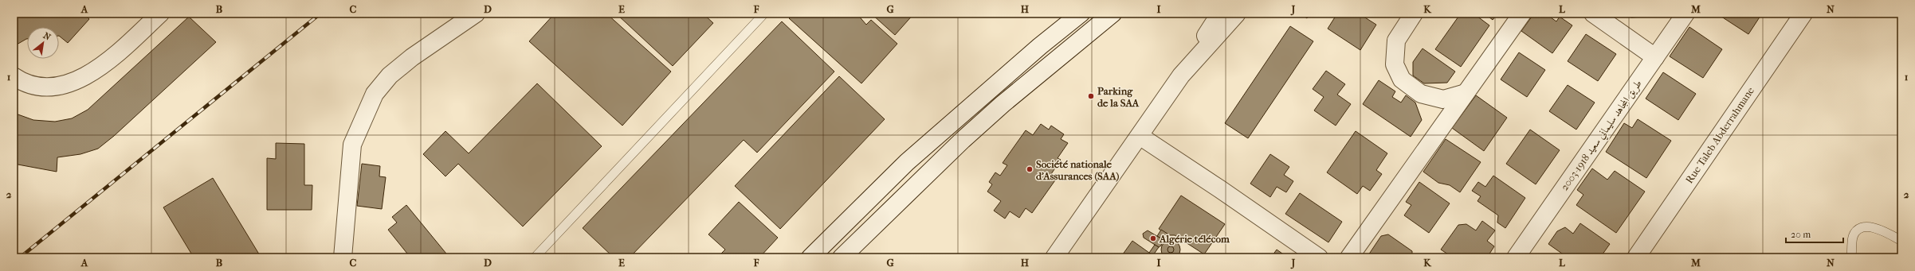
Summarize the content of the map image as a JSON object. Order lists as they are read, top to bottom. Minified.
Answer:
{"streets":{"street":["طريق المجاهد سليماني سعيد 1918-2003","Rue Taleb Abderrahmane"]},"places":["Parking de la SAA","Société nationale d'Assurances (SAA)","Algérie télécom"],"scale_bar":"20 m","north":"top right","grid":{"columns":["A","B","C","D","E","F","G","H","I","J","K","L","M","N"],"rows":["1","2"]}}
